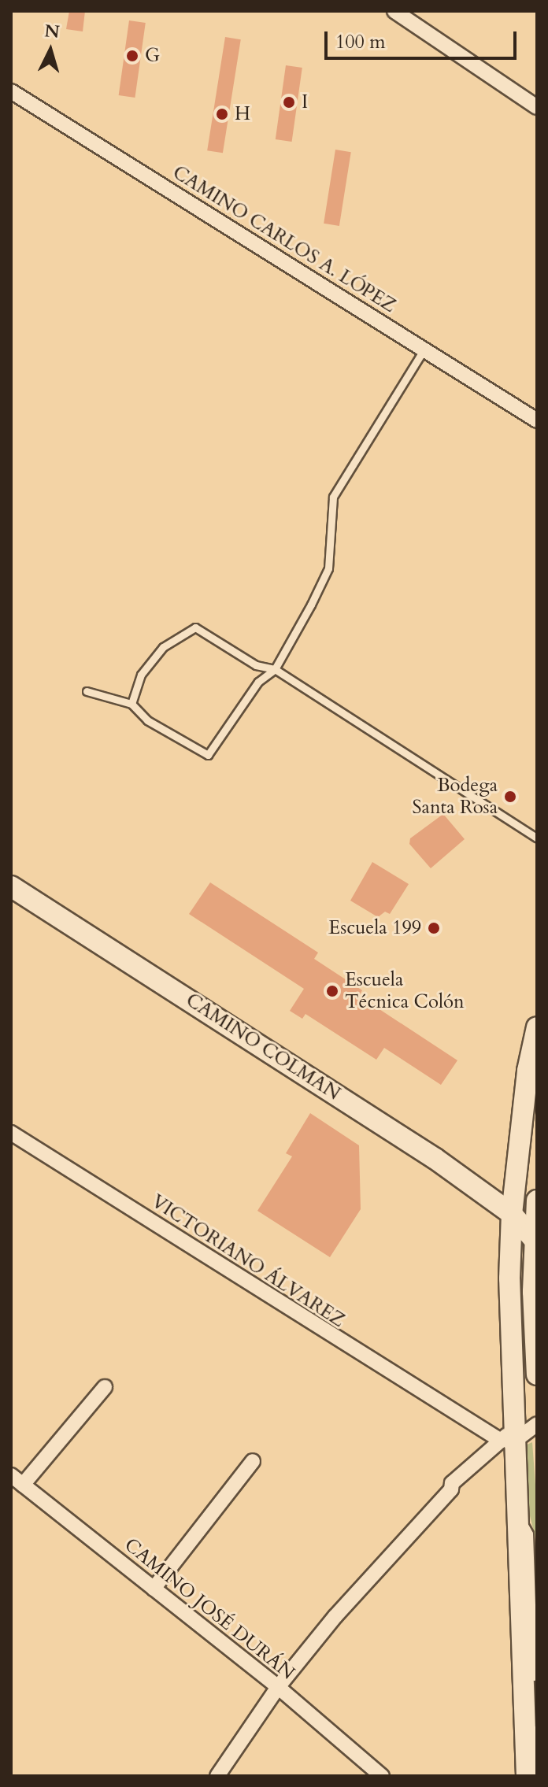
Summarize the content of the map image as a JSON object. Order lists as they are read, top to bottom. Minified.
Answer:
{"streets":{"main road":["CAMINO COLMAN"],"street":["CAMINO CARLOS A. LÓPEZ","VICTORIANO ÁLVAREZ","CAMINO JOSÉ DURÁN"]},"places":["G","I","H","Bodega Santa Rosa","Escuela 199","Escuela Técnica Colón"],"scale_bar":"100 m","north":"top"}
